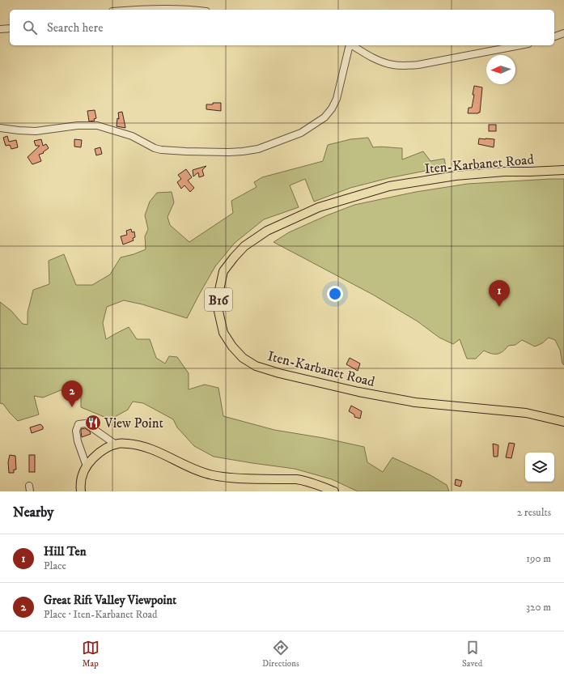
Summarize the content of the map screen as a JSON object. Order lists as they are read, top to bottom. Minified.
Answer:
{"streets":{"main road":["Iten-Karbanet Road","B16"]},"places":{"restaurant":["View Point"]},"north":"left","page":{"search":"Search here","pins":["1","2"],"heading":["Nearby","2 results"],"list":[{"mark":"1","name":"Hill Ten","note":"Place","value":"190 m"},{"mark":"2","name":"Great Rift Valley Viewpoint","note":"Place · Iten-Karbanet Road","value":"320 m"}],"nav":["Map","Directions","Saved"]}}
